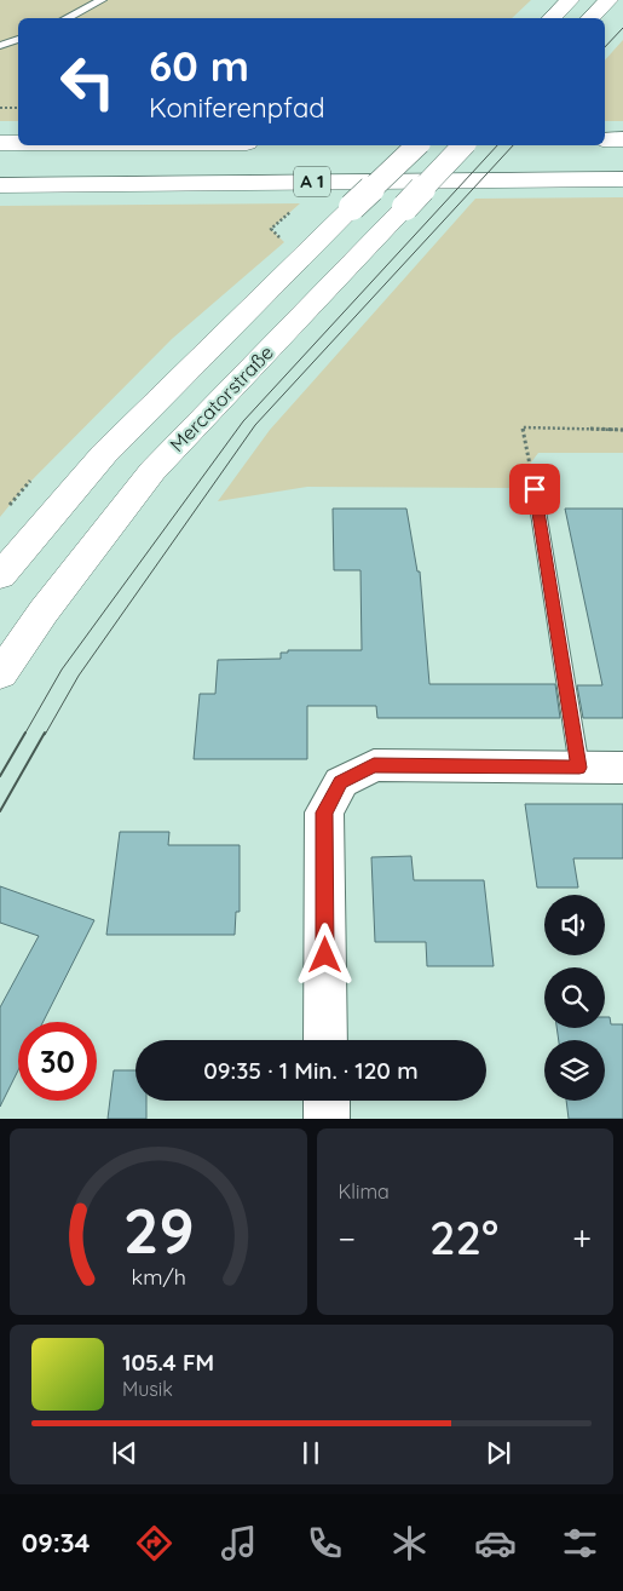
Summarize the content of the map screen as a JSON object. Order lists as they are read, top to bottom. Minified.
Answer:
{"streets":{"main road":["A 1","Mercatorstraße"]},"page":{"turn":["60 m","Koniferenpfad"],"limit":"30","trip":"09:35 · 1 Min. · 120 m","tile":"Klima","heat":["−","22°","+"],"song":["105.4 FM","Musik"],"tabs":"09:34","gauge":["29","km/h"]}}
